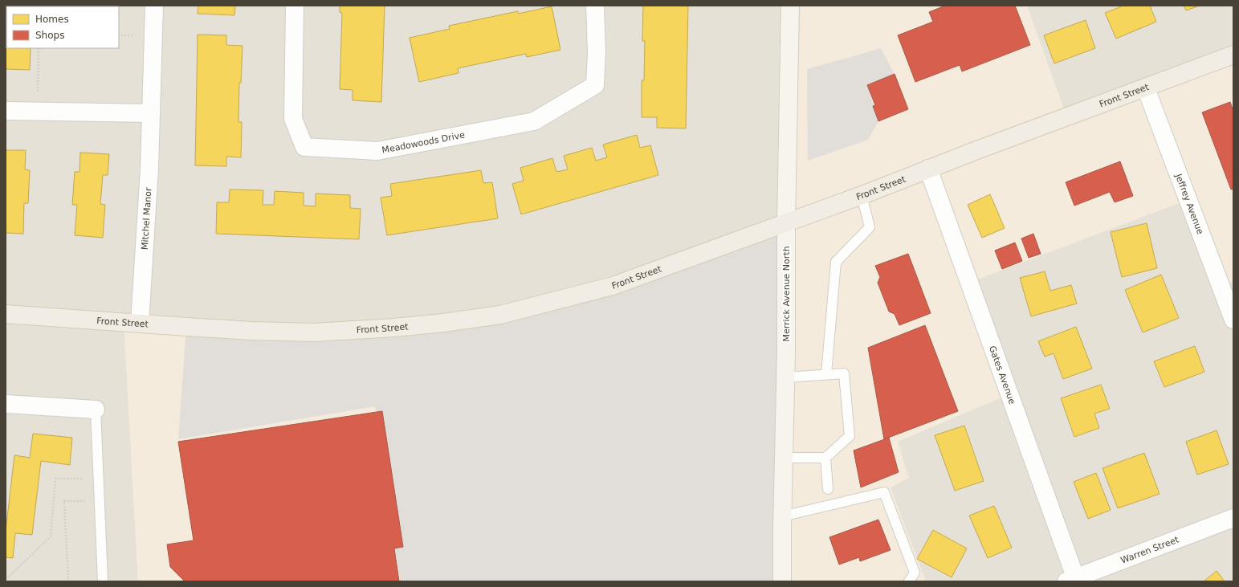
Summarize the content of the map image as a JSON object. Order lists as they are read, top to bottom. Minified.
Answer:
{"streets":{"main road":["Front Street","Merrick Avenue North"],"street":["Meadowoods Drive","Jeffrey Avenue","Mitchel Manor","Gates Avenue","Warren Street"]},"crossings":[["Front Street","Jeffrey Avenue"],["Front Street","Mitchel Manor"],["Front Street","Merrick Avenue North"],["Front Street","Gates Avenue"],["Gates Avenue","Warren Street"]],"legend":["Homes","Shops"]}
